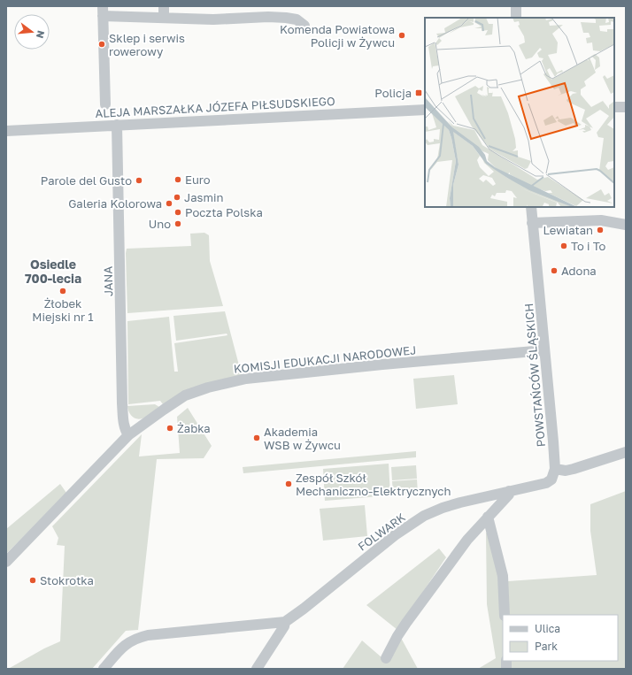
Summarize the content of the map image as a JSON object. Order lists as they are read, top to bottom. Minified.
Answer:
{"streets":{"street":["ALEJA MARSZAŁKA JÓZEFA PIŁSUDSKIEGO","JANA","KOMISJI EDUKACJI NARODOWEJ","POWSTAŃCÓW ŚLĄSKICH","FOLWARK"]},"crossings":[["ALEJA MARSZAŁKA JÓZEFA PIŁSUDSKIEGO","JANA"],["JANA","KOMISJI EDUKACJI NARODOWEJ"],["KOMISJI EDUKACJI NARODOWEJ","POWSTAŃCÓW ŚLĄSKICH"],["POWSTAŃCÓW ŚLĄSKICH","FOLWARK"]],"districts":["Osiedle 700-lecia"],"places":{"other":["Komenda Powiatowa Policji w Żywcu","Sklep i serwis rowerowy","Euro","Parole del Gusto","Jasmin","Galeria Kolorowa","Poczta Polska","Uno","Lewiatan","To i To","Adona","Żłobek Miejski nr 1","Żabka","Akademia WSB w Żywcu","Zespół Szkół Mechaniczno-Elektrycznych","Stokrotka"],"transit":["Policja"]},"legend":["Ulica","Park"],"north":"right"}
